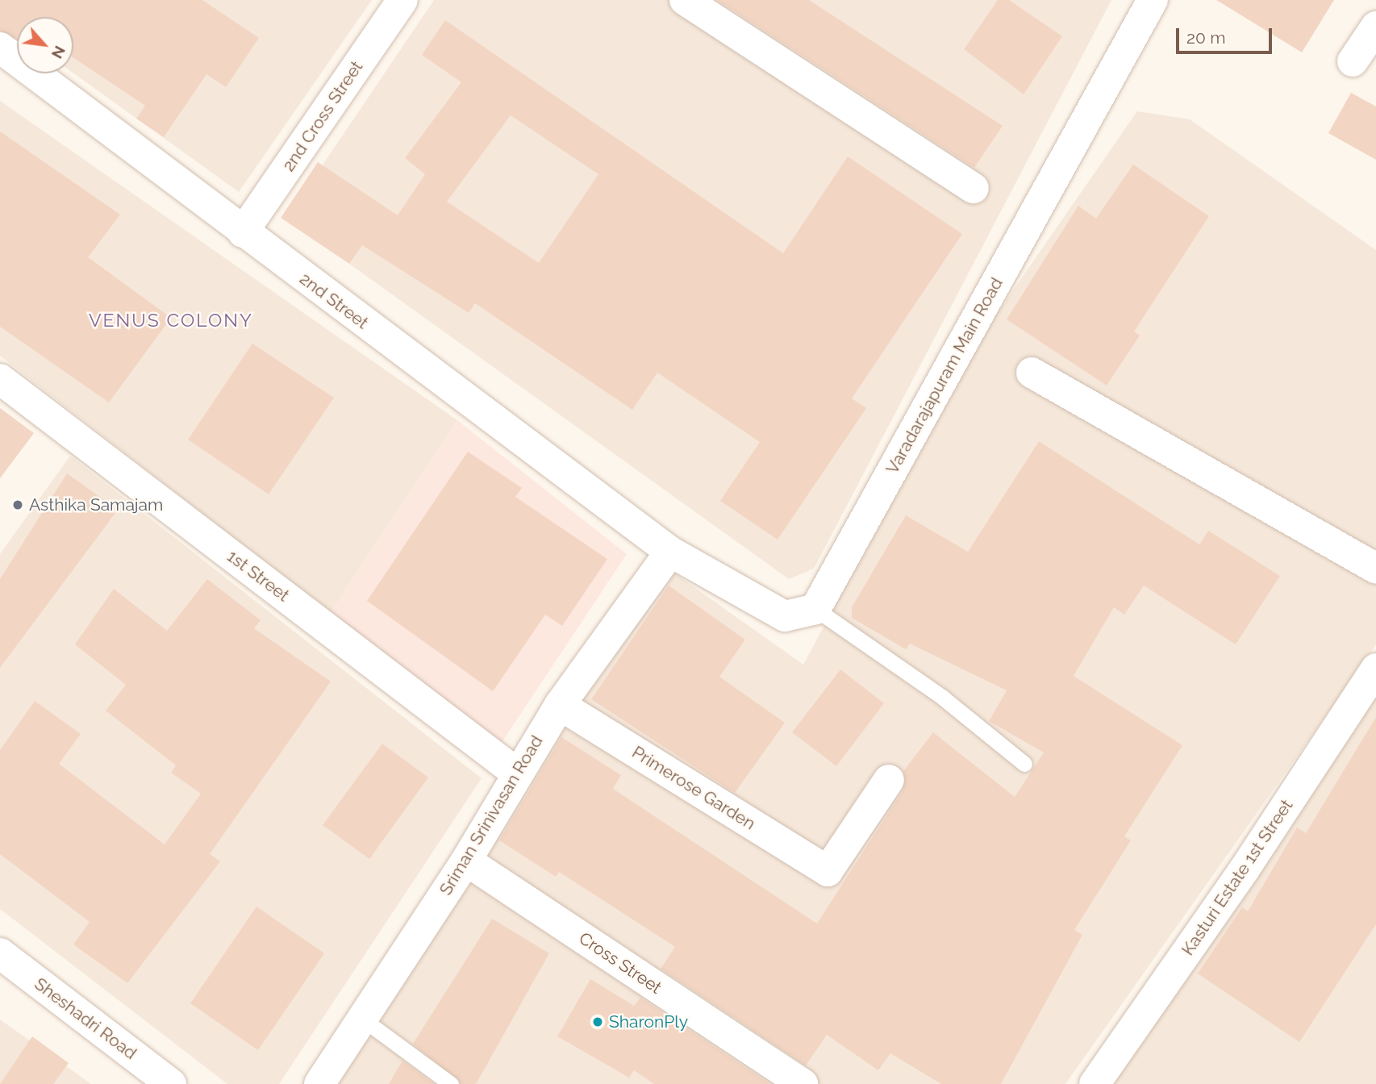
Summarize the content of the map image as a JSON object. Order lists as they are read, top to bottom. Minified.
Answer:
{"streets":{"street":["2nd Cross Street","2nd Street","Varadarajapuram Main Road","1st Street","Primerose Garden","Sriman Srinivasan Road","Kasturi Estate 1st Street","Cross Street","Sheshadri Road"]},"crossings":[["2nd Cross Street","2nd Street"],["2nd Street","Sriman Srinivasan Road"],["1st Street","Sriman Srinivasan Road"],["Primerose Garden","Sriman Srinivasan Road"],["Sriman Srinivasan Road","Cross Street"]],"districts":["VENUS COLONY"],"places":["Asthika Samajam","SharonPly"],"scale_bar":"20 m","north":"bottom right"}
